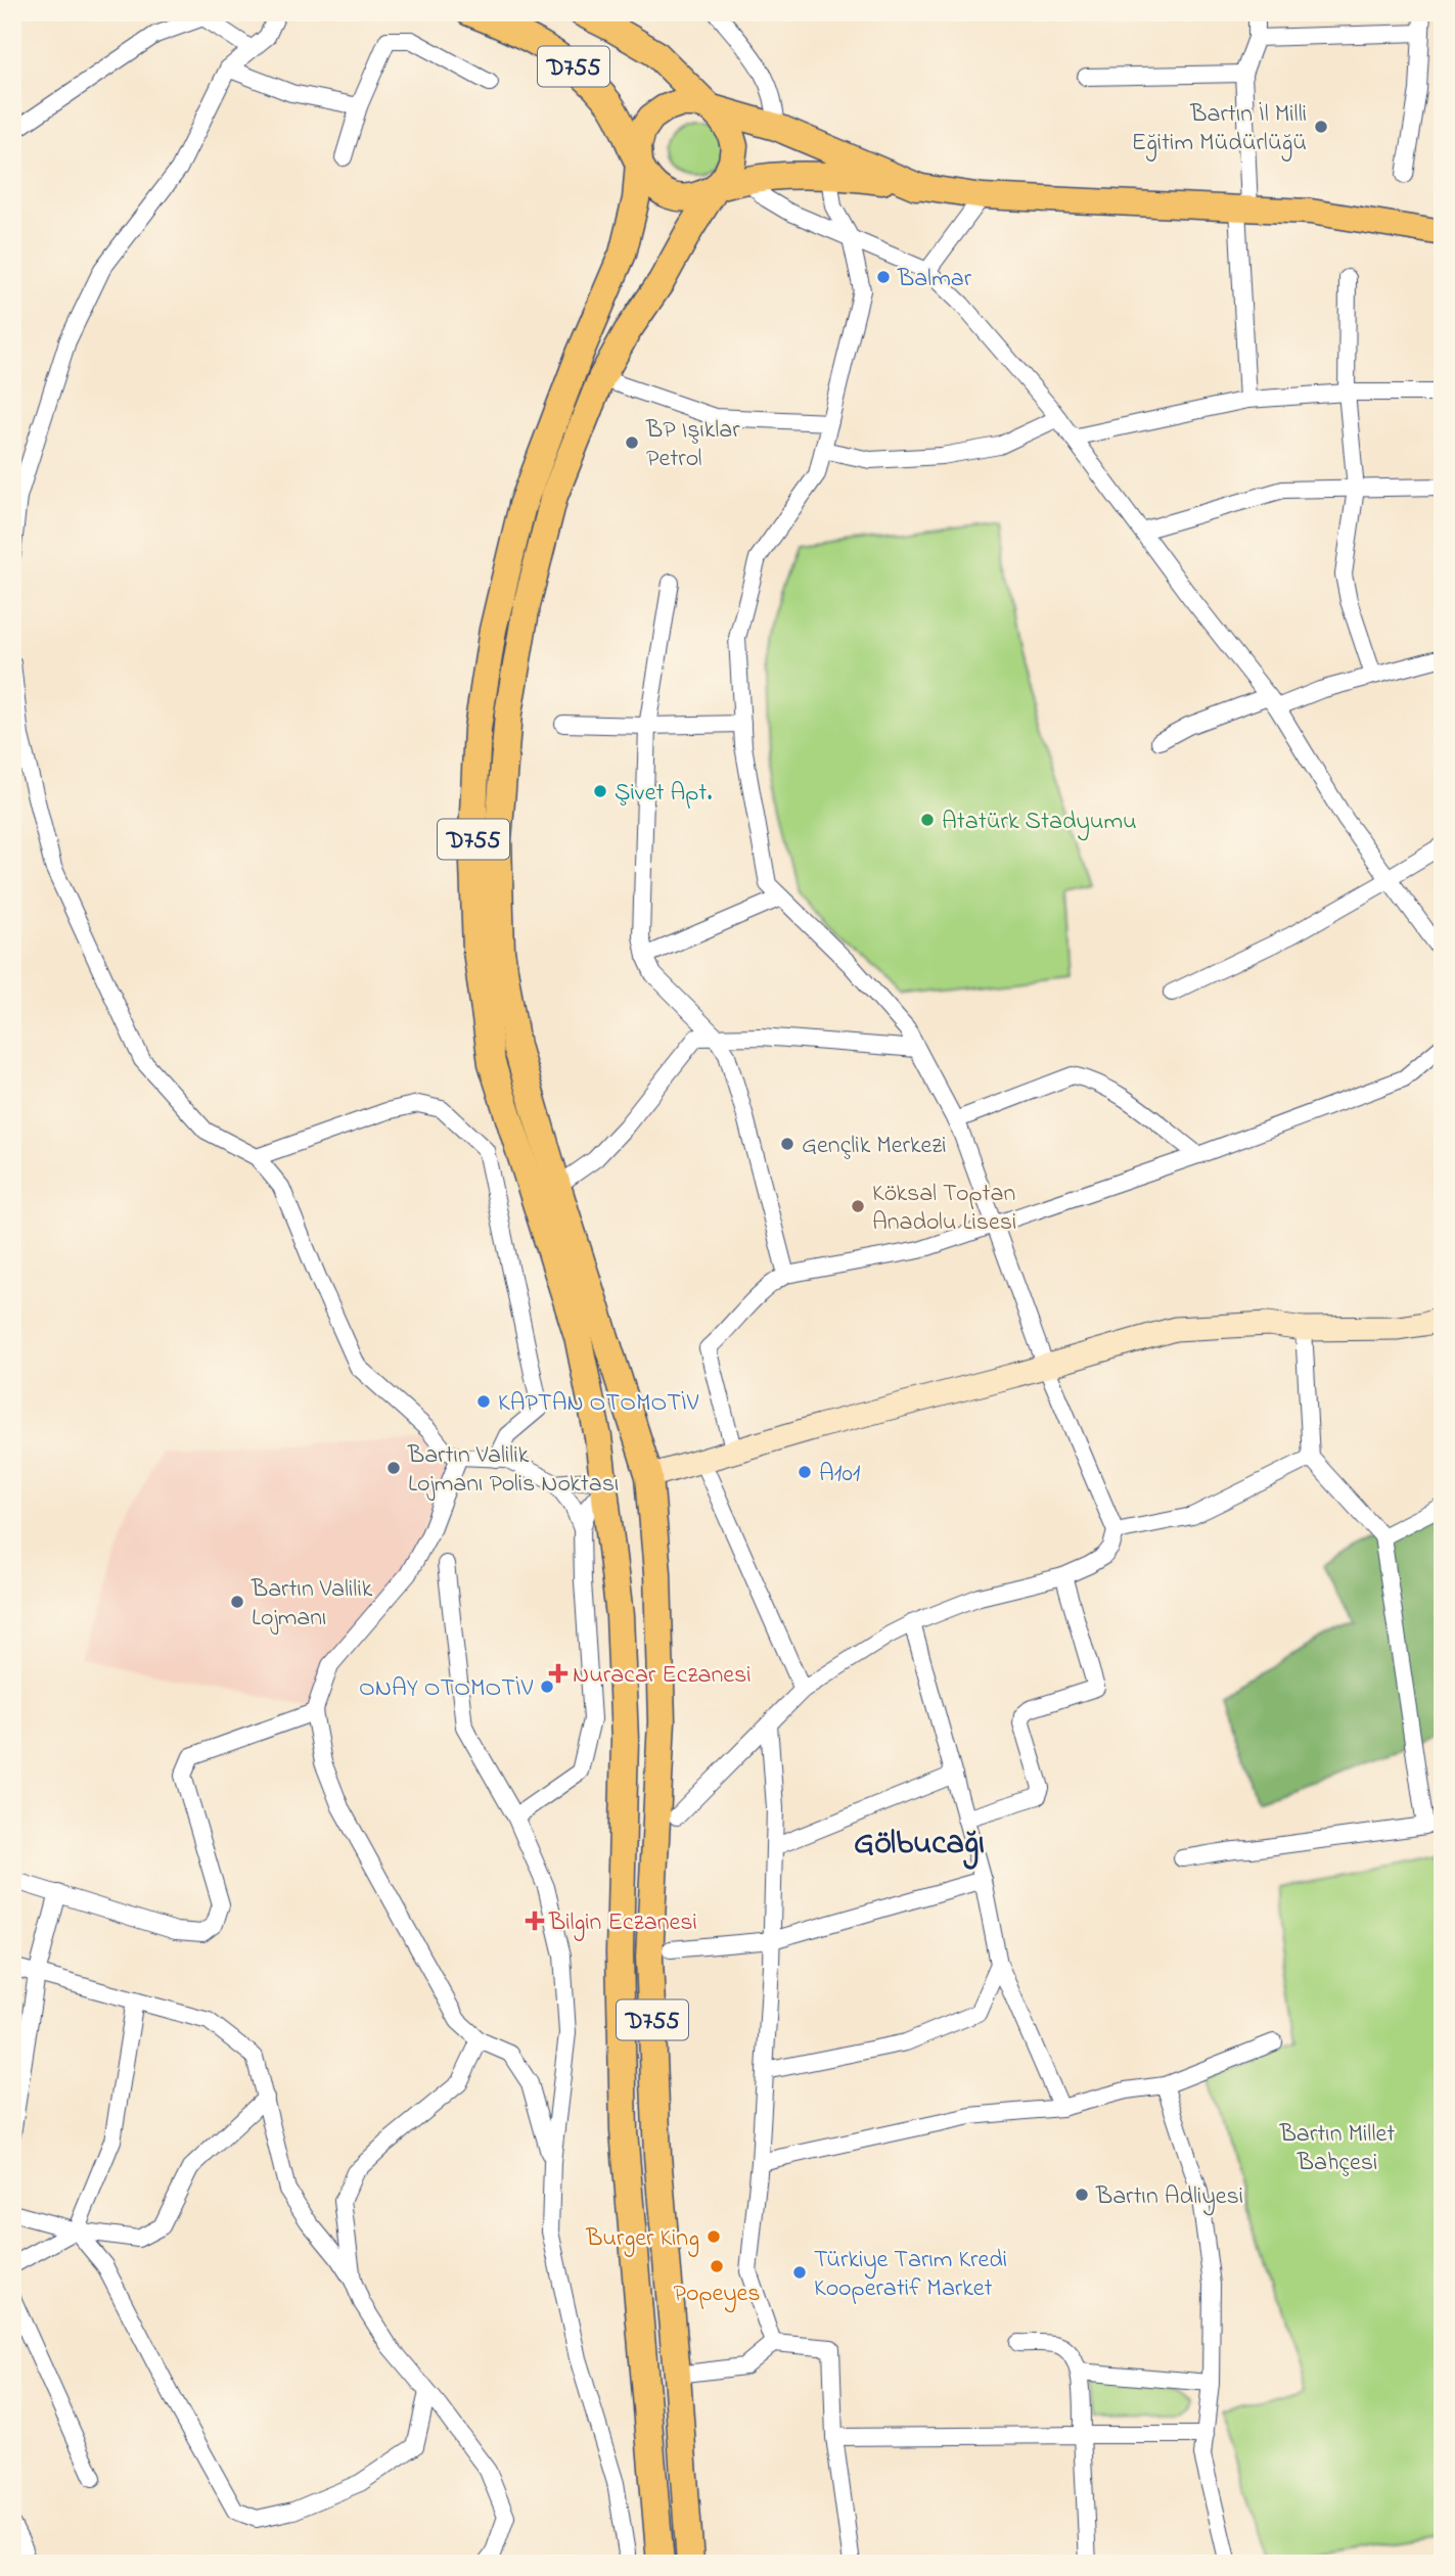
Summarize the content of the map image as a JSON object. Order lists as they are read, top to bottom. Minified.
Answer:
{"streets":{"highway":["D755"]},"districts":["Gölbucağı"],"parks":["Bartın Millet Bahçesi"],"places":{"other":["Bartın İl Milli Eğitim Müdürlüğü","Balmar","BP Işıklar Petrol","Şivet Apt.","Atatürk Stadyumu","Gençlik Merkezi","Köksal Toptan Anadolu Lisesi","KAPTAN OTOMOTİV","Bartın Valilik Lojmanı Polis Noktası","A101","Bartın Valilik Lojmanı","ONAY OTOMOTİV","Bartın Adliyesi","Burger King","Popeyes","Türkiye Tarım Kredi Kooperatif Market"],"health":["Nuracar Eczanesi","Bilgin Eczanesi"]}}
